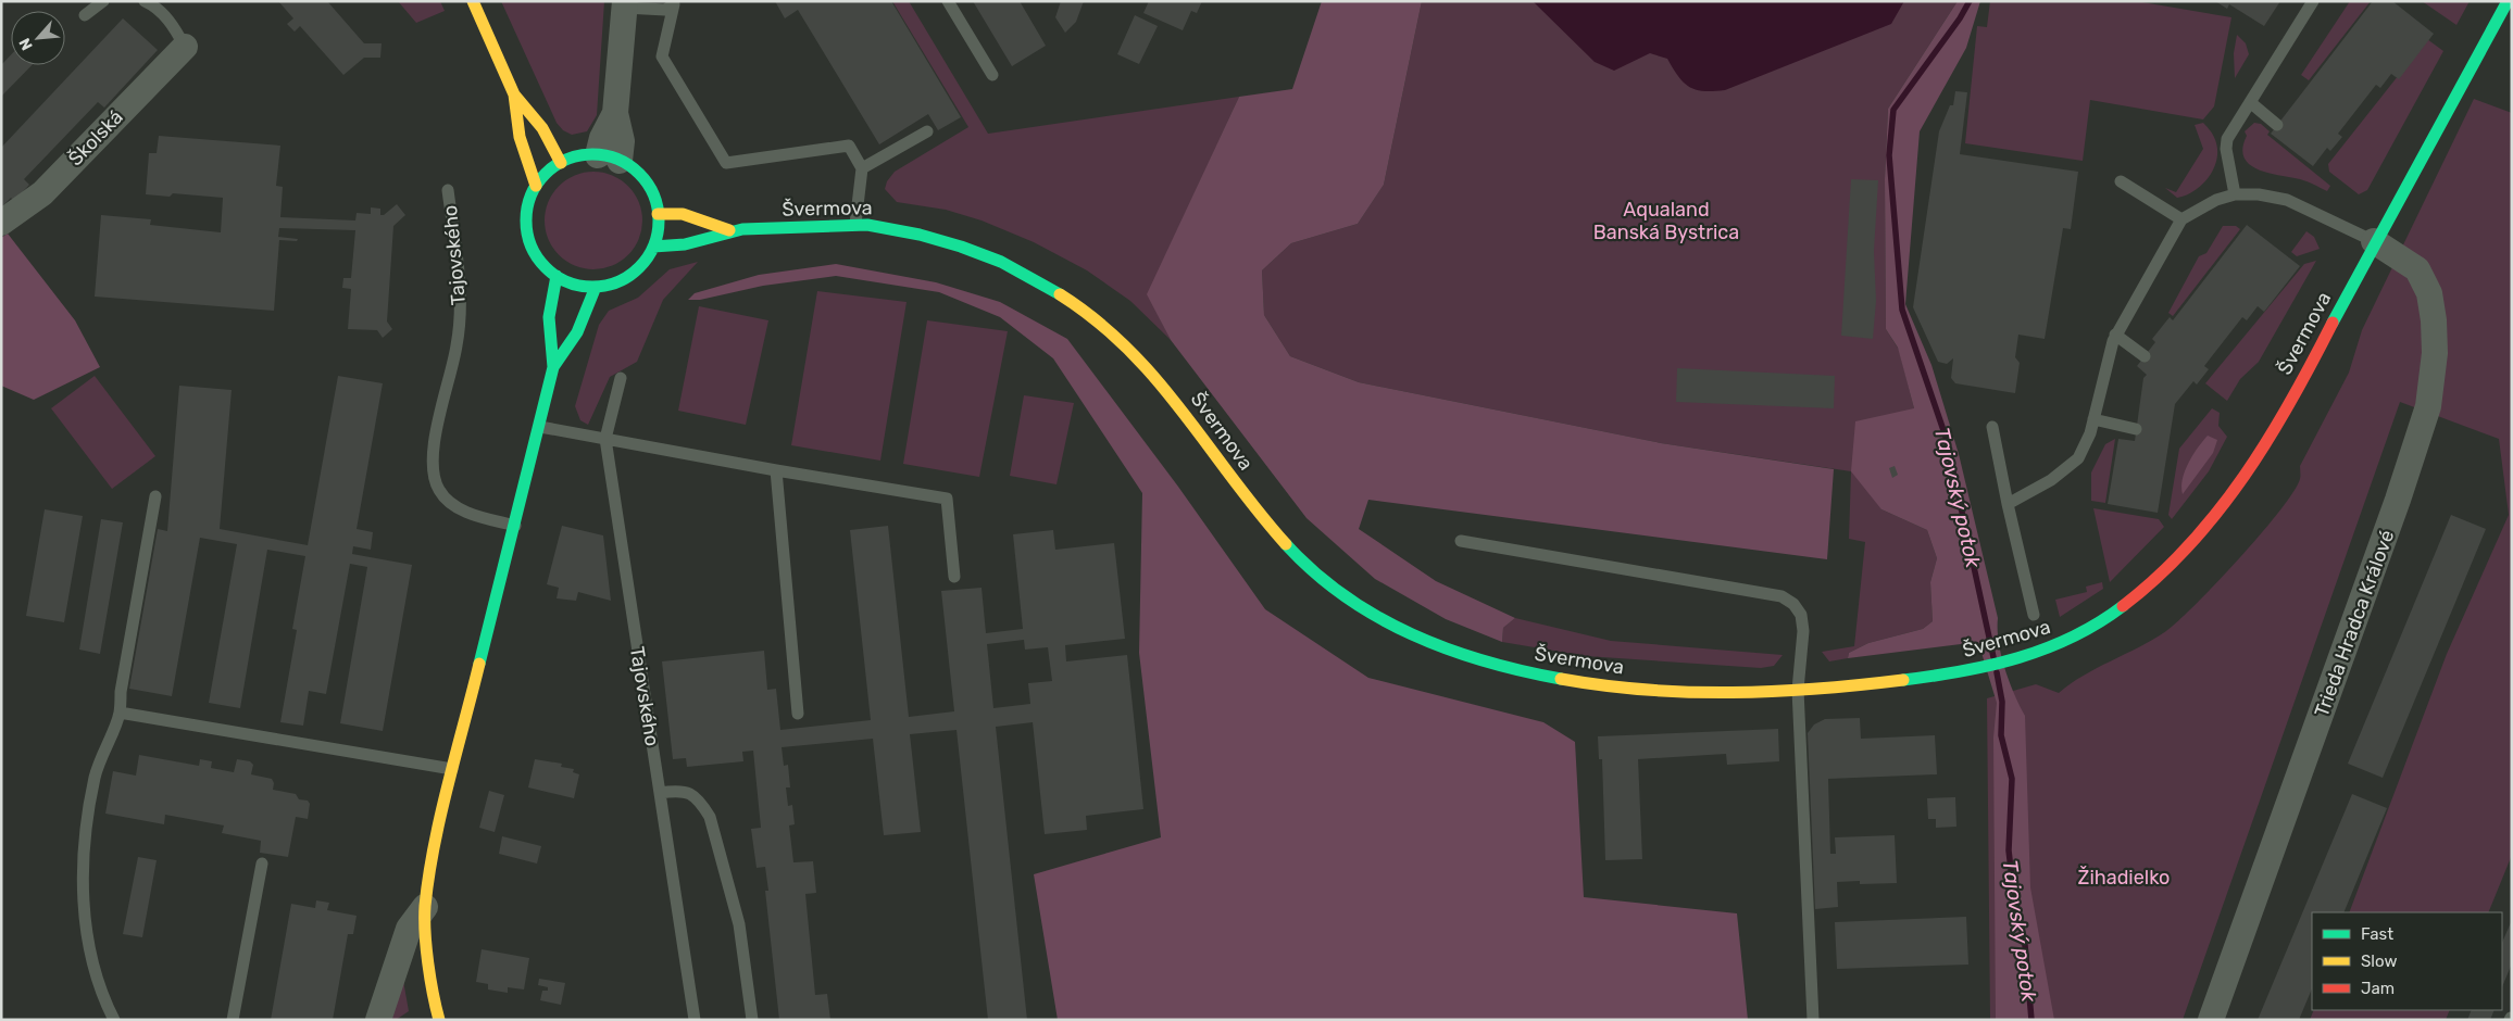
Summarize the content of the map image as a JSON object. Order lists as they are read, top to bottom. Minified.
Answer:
{"streets":{"street":["Školská","Švermova","Trieda Hradca Králové"],"lane":["Tajovského"]},"crossings":[["Švermova","Trieda Hradca Králové"]],"water":["Tajovský potok"],"parks":["Aqualand Banská Bystrica","Žihadielko"],"legend":["Fast","Slow","Jam"],"north":"bottom left"}
